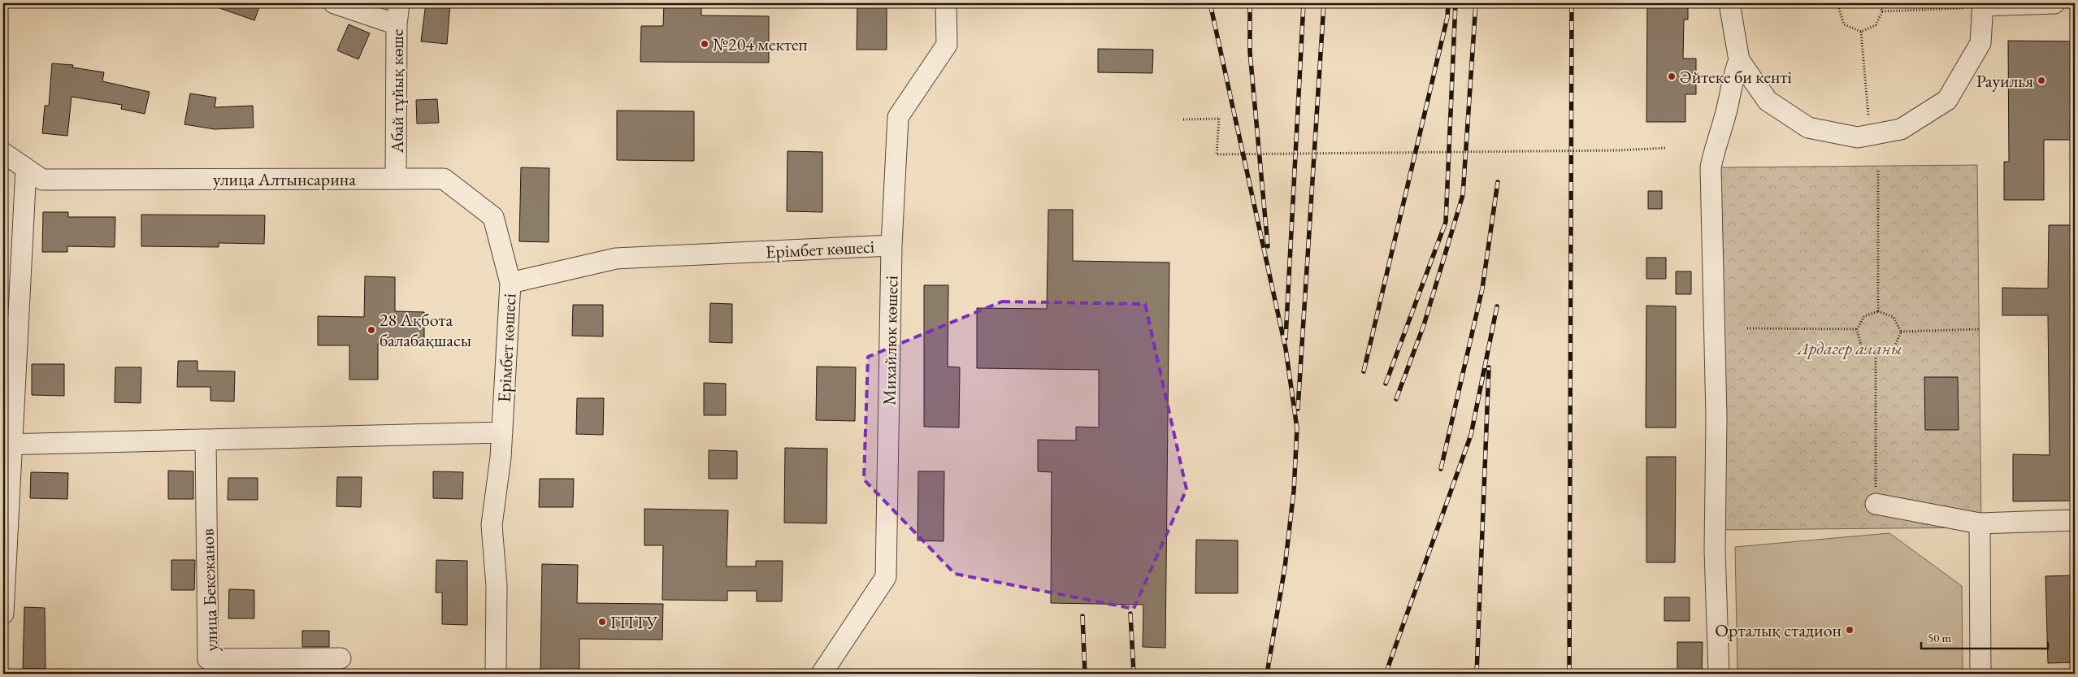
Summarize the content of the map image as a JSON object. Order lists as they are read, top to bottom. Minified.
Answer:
{"streets":{"street":["Абай тұйық көше","улица Алтынсарина","Ерімбет көшесі","Михайлюк көшесі","улица Бекежанов"]},"crossings":[["Абай тұйық көше","улица Алтынсарина"],["улица Алтынсарина","Ерімбет көшесі"],["Ерімбет көшесі","Михайлюк көшесі"]],"parks":["Ардагер аланы"],"places":["№204 мектеп","Әйтеке би кенті","Рауилья","28 Ақбота балабақшасы","ГПТУ","Орталық стадион"],"scale_bar":"50 m"}
